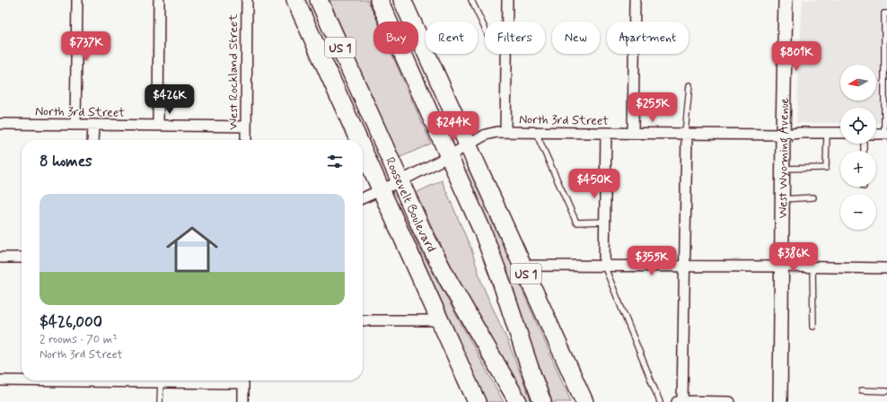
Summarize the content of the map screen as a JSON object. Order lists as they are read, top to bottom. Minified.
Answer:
{"streets":{"highway":["US 1","Roosevelt Boulevard"],"street":["West Rockland Street","North 3rd Street","West Wyoming Avenue"]},"crossings":[["US 1","North 3rd Street"],["West Rockland Street","North 3rd Street"],["North 3rd Street","West Wyoming Avenue"],["North 3rd Street","Roosevelt Boulevard"]],"north":"left","page":{"chip":["Buy","Rent","Filters","New","Apartment"],"price":["$737K","$801K","$426K","$255K","$244K","$450K","$386K","$355K"],"map_buttons":["+","−"],"heading":"8 homes","list":[{"name":"$426,000","note":"2 rooms · 70 m² · North 3rd Street"}]}}
